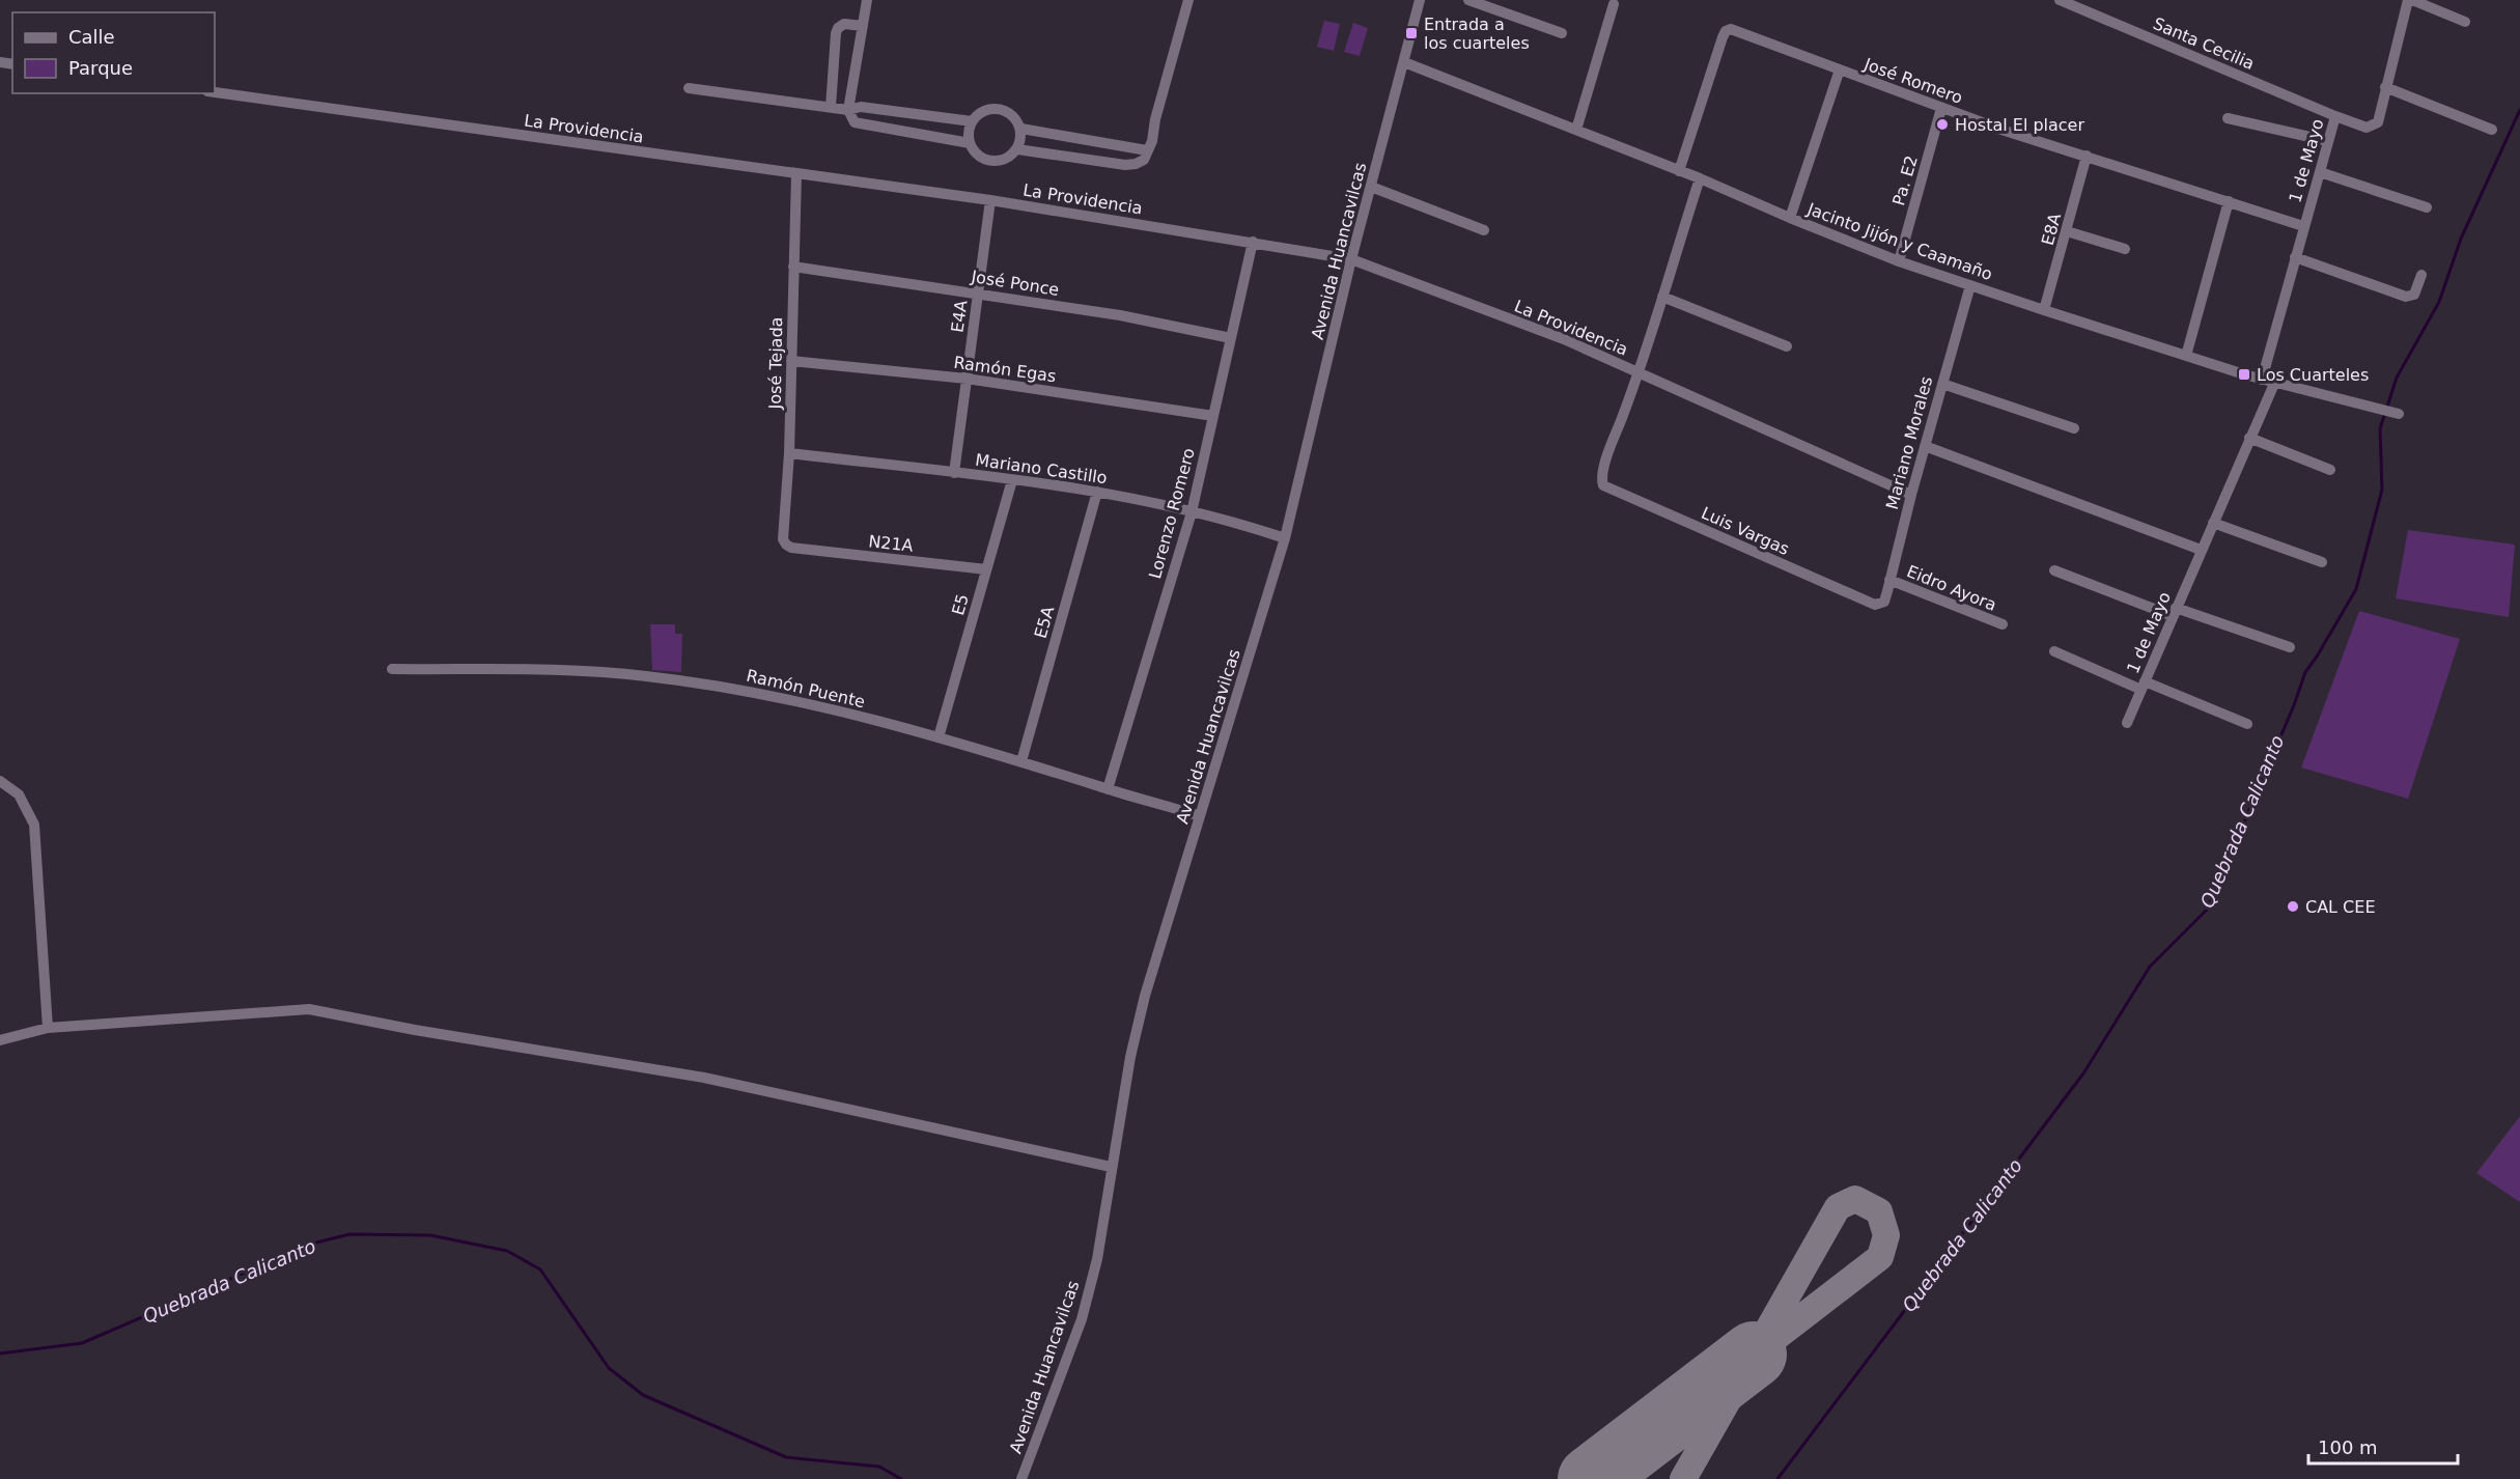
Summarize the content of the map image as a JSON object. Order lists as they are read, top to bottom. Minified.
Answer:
{"streets":{"street":["Santa Cecilia","José Romero","La Providencia","1 de Mayo","Pa. E2","E8A","Jacinto Jijón y Caamaño","Avenida Huancavilcas","José Ponce","E4A","José Tejada","Ramón Egas","Mariano Morales","Mariano Castillo","Lorenzo Romero","Luis Vargas","N21A","Eidro Ayora","E5","E5A","Ramón Puente"]},"crossings":[["Santa Cecilia","1 de Mayo"],["José Romero","1 de Mayo"],["José Romero","Pa. E2"],["José Romero","E8A"],["José Romero","Jacinto Jijón y Caamaño"],["La Providencia","Avenida Huancavilcas"],["La Providencia","E4A"],["La Providencia","José Tejada"],["La Providencia","Mariano Morales"],["La Providencia","Lorenzo Romero"],["La Providencia","Luis Vargas"],["1 de Mayo","Jacinto Jijón y Caamaño"],["Pa. E2","Jacinto Jijón y Caamaño"],["E8A","Jacinto Jijón y Caamaño"],["Jacinto Jijón y Caamaño","Avenida Huancavilcas"],["Jacinto Jijón y Caamaño","Mariano Morales"],["Avenida Huancavilcas","Mariano Castillo"],["Avenida Huancavilcas","Ramón Puente"],["José Ponce","E4A"],["José Ponce","José Tejada"],["José Ponce","Lorenzo Romero"],["E4A","Ramón Egas"],["E4A","Mariano Castillo"],["José Tejada","Ramón Egas"],["José Tejada","Mariano Castillo"],["José Tejada","N21A"],["Ramón Egas","Lorenzo Romero"],["Mariano Morales","Luis Vargas"],["Mariano Morales","Eidro Ayora"],["Mariano Castillo","Lorenzo Romero"],["Mariano Castillo","E5"],["Mariano Castillo","E5A"],["Lorenzo Romero","Ramón Puente"],["N21A","E5"],["E5","Ramón Puente"],["E5A","Ramón Puente"]],"water":["Quebrada Calicanto"],"places":{"transit":["Entrada a los cuarteles","Los Cuarteles"],"other":["Hostal El placer","CAL CEE"]},"legend":["Calle","Parque"],"scale_bar":"100 m"}
